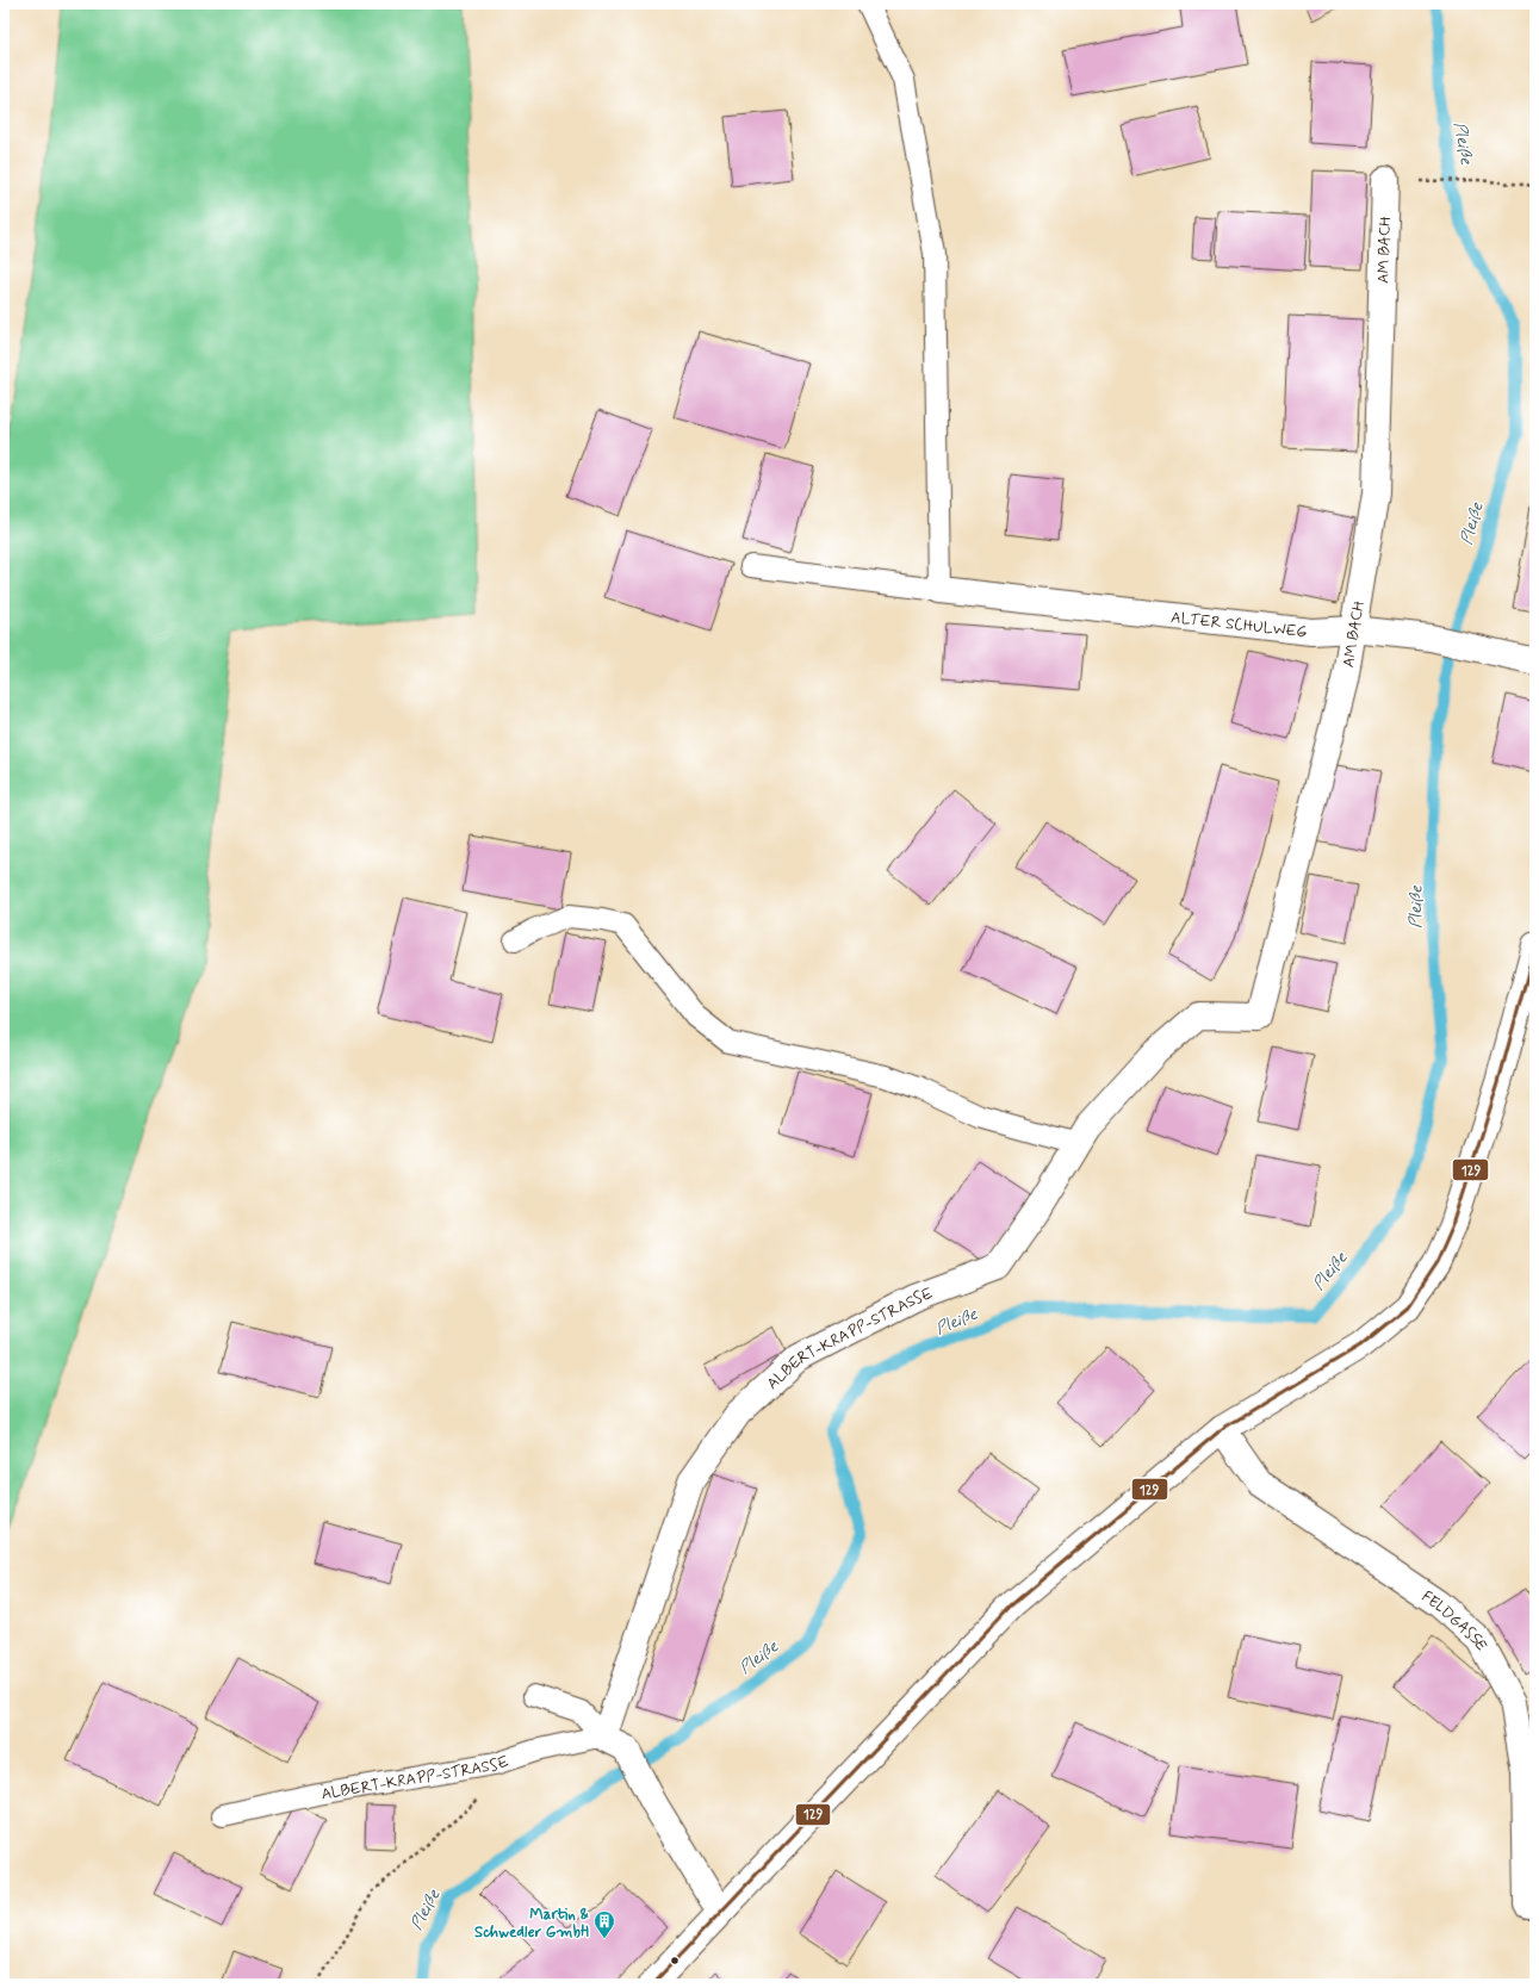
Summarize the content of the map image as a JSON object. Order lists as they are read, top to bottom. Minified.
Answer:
{"streets":{"street":["AM BACH","ALTER SCHULWEG","ALBERT-KRAPP-STRASSE","FELDGASSE"]},"crossings":[["AM BACH","ALTER SCHULWEG"],["AM BACH","ALBERT-KRAPP-STRASSE"]],"water":["Pleiße"],"places":{"building":["Martin & Schwedler GmbH"]},"lines":["transit line 129"]}
